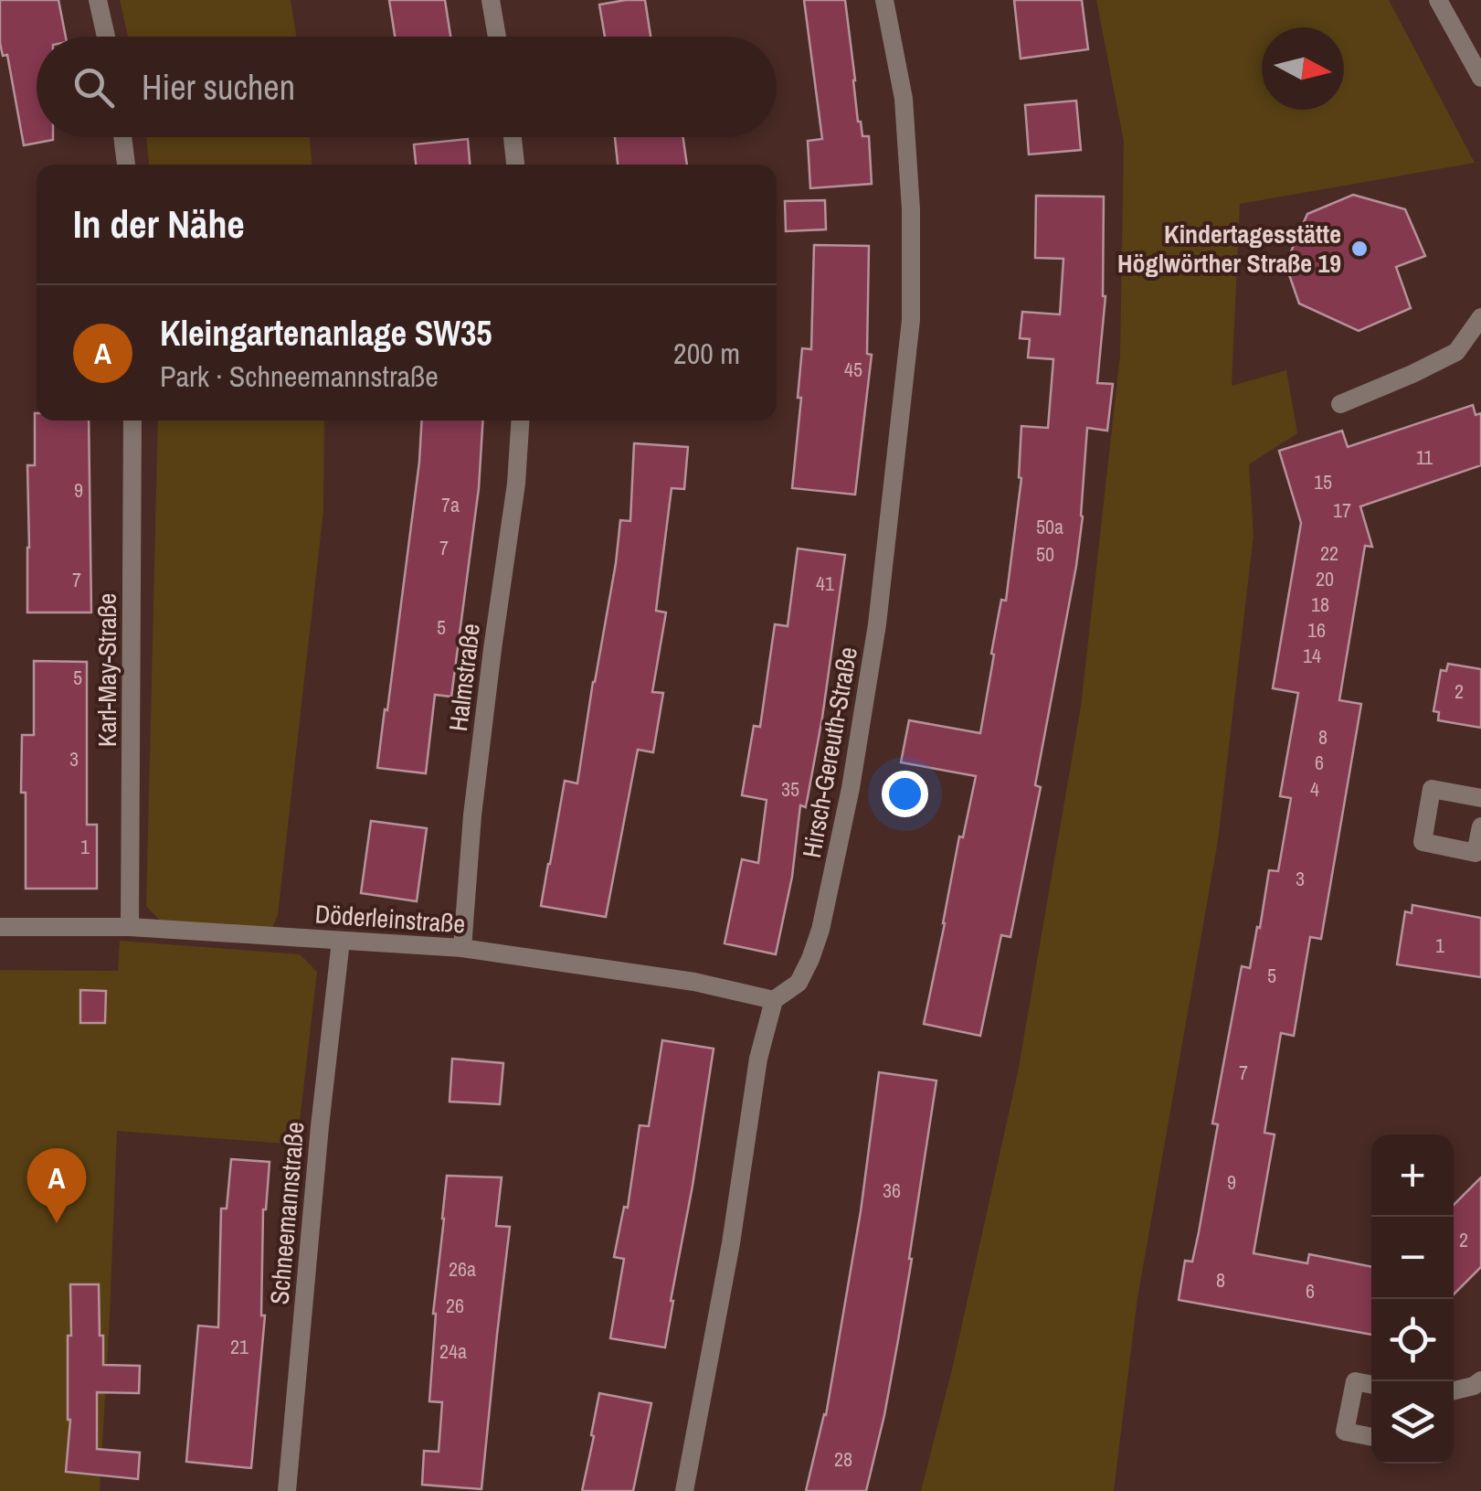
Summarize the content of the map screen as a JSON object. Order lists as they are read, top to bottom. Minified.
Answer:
{"streets":{"street":["Karl-May-Straße","Halmstraße","Hirsch-Gereuth-Straße","Döderleinstraße","Schneemannstraße"]},"crossings":[["Karl-May-Straße","Döderleinstraße"],["Halmstraße","Döderleinstraße"],["Hirsch-Gereuth-Straße","Döderleinstraße"],["Döderleinstraße","Schneemannstraße"]],"places":["Kindertagesstätte Höglwörther Straße 19"],"house_numbers":["45","11","15","9","7a","17","50a","7","22","50","20","7","41","18","5","16","14","5","2","8","3","6","35","4","1","3","1","5","7","9","36","2","26a","8","6","26","21","24a","28"],"north":"right","page":{"search":"Hier suchen","heading":"In der Nähe","list":[{"mark":"A","name":"Kleingartenanlage SW35","note":"Park · Schneemannstraße","value":"200 m"}],"map_buttons":["+","−"],"pins":"A"}}
